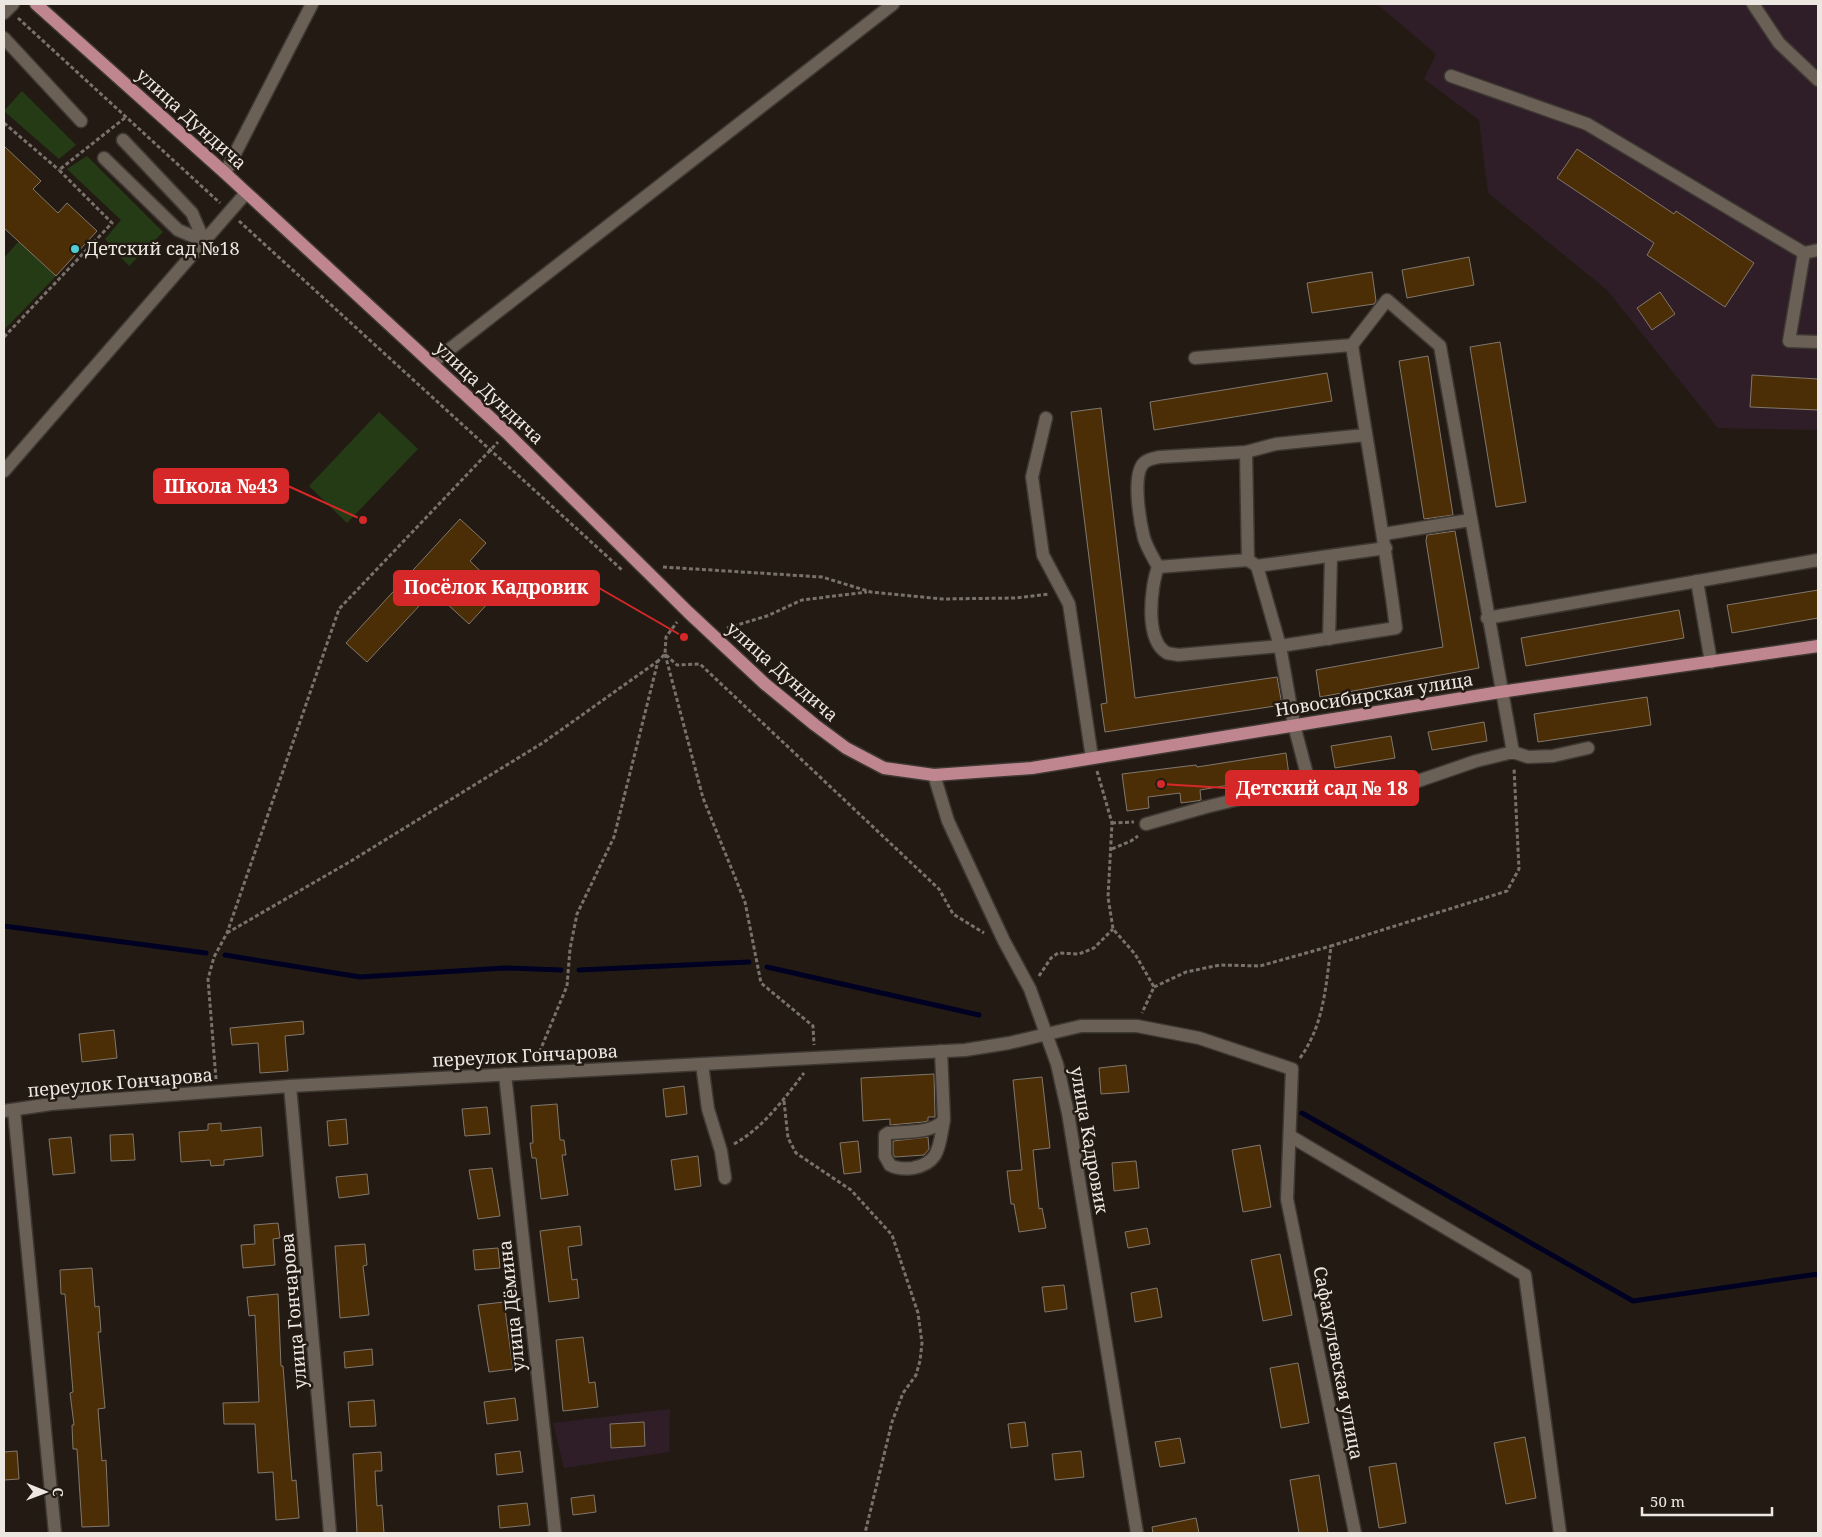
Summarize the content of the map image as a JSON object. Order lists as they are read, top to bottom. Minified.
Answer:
{"streets":{"main road":["улица Дундича","Новосибирская улица"],"street":["переулок Гончарова","улица Кадровик","улица Дёмина","улица Гончарова","Сафакулевская улица"]},"crossings":[["улица Дундича","Новосибирская улица"],["улица Дундича","улица Кадровик"],["Новосибирская улица","улица Кадровик"],["переулок Гончарова","улица Кадровик"],["переулок Гончарова","улица Дёмина"],["переулок Гончарова","улица Гончарова"],["переулок Гончарова","Сафакулевская улица"]],"places":["Детский сад №18","Школа №43","Посёлок Кадровик","Детский сад № 18"],"scale_bar":"50 m","north":"right"}
